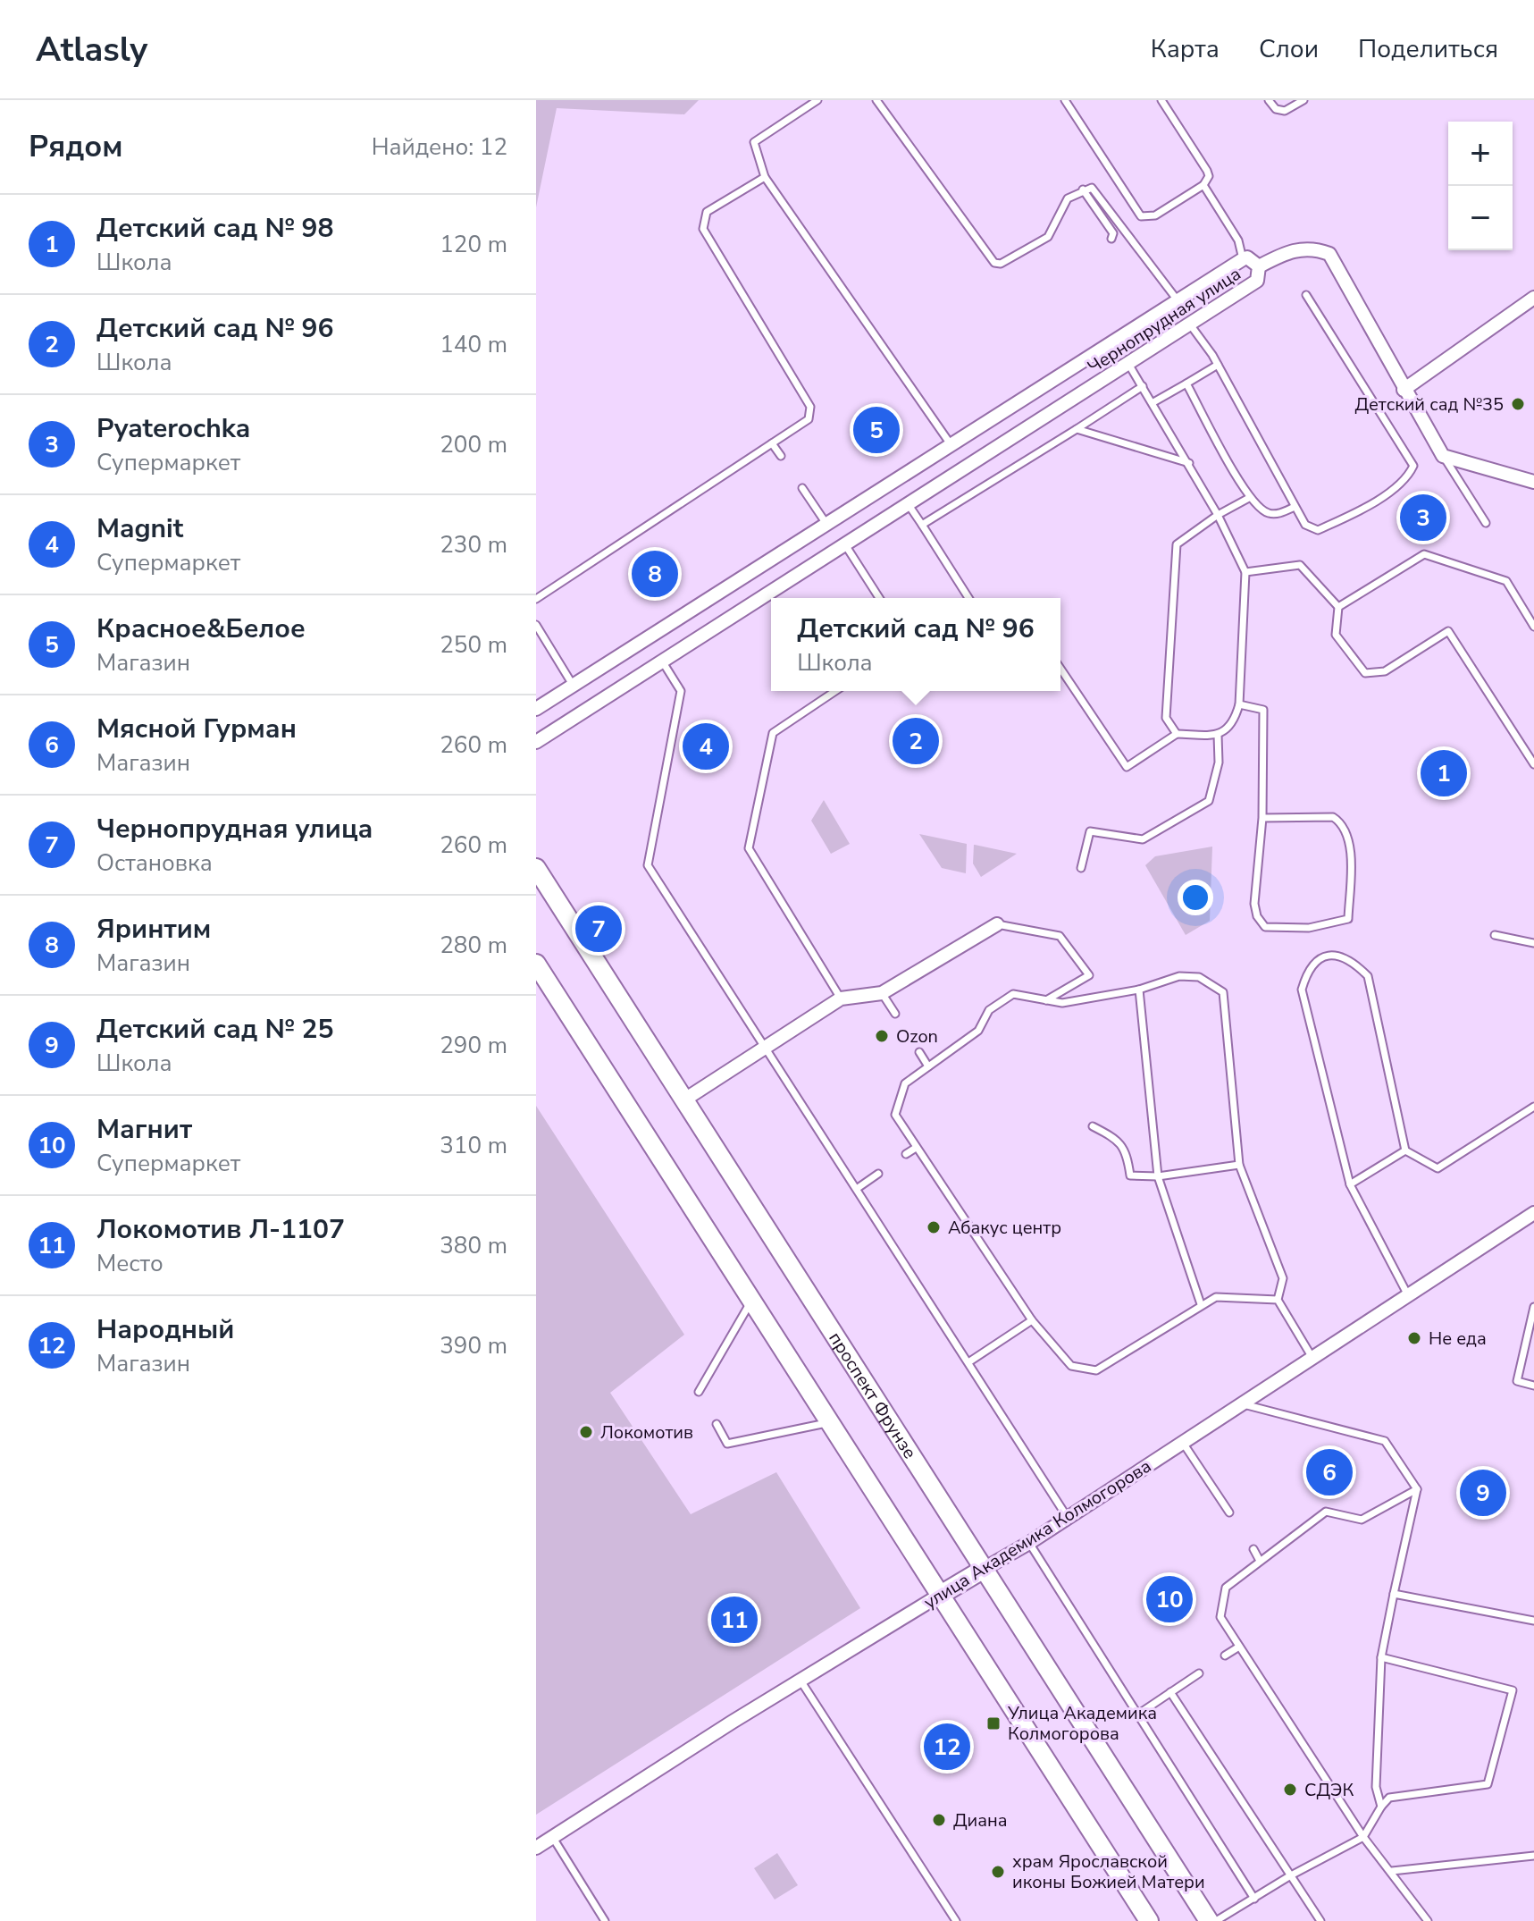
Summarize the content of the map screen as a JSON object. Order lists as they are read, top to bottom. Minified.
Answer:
{"streets":{"main road":["проспект Фрунзе","улица Академика Колмогорова"],"street":["Чернопрудная улица"]},"crossings":[["проспект Фрунзе","улица Академика Колмогорова"]],"places":{"other":["Детский сад №35","Ozon","Абакус центр","Не еда","Локомотив","СДЭК","Диана","храм Ярославской иконы Божией Матери"],"transit":["Улица Академика Колмогорова"]},"page":{"header":"Atlasly","nav":["Карта","Слои","Поделиться"],"heading":["Рядом","Найдено: 12"],"map_buttons":["+","−"],"list":[{"mark":"1","name":"Детский сад № 98","note":"Школа","value":"120 m"},{"mark":"2","name":"Детский сад № 96","note":"Школа","value":"140 m"},{"mark":"3","name":"Pyaterochka","note":"Супермаркет","value":"200 m"},{"mark":"4","name":"Magnit","note":"Супермаркет","value":"230 m"},{"mark":"5","name":"Красное&Белое","note":"Магазин","value":"250 m"},{"mark":"6","name":"Мясной Гурман","note":"Магазин","value":"260 m"},{"mark":"7","name":"Чернопрудная улица","note":"Остановка","value":"260 m"},{"mark":"8","name":"Яринтим","note":"Магазин","value":"280 m"},{"mark":"9","name":"Детский сад № 25","note":"Школа","value":"290 m"},{"mark":"10","name":"Магнит","note":"Супермаркет","value":"310 m"},{"mark":"11","name":"Локомотив Л-1107","note":"Место","value":"380 m"},{"mark":"12","name":"Народный","note":"Магазин","value":"390 m"}],"pins":["5","3","8","2","4","1","7","6","9","10","11","12"],"popup":["Детский сад № 96","Школа"]}}
